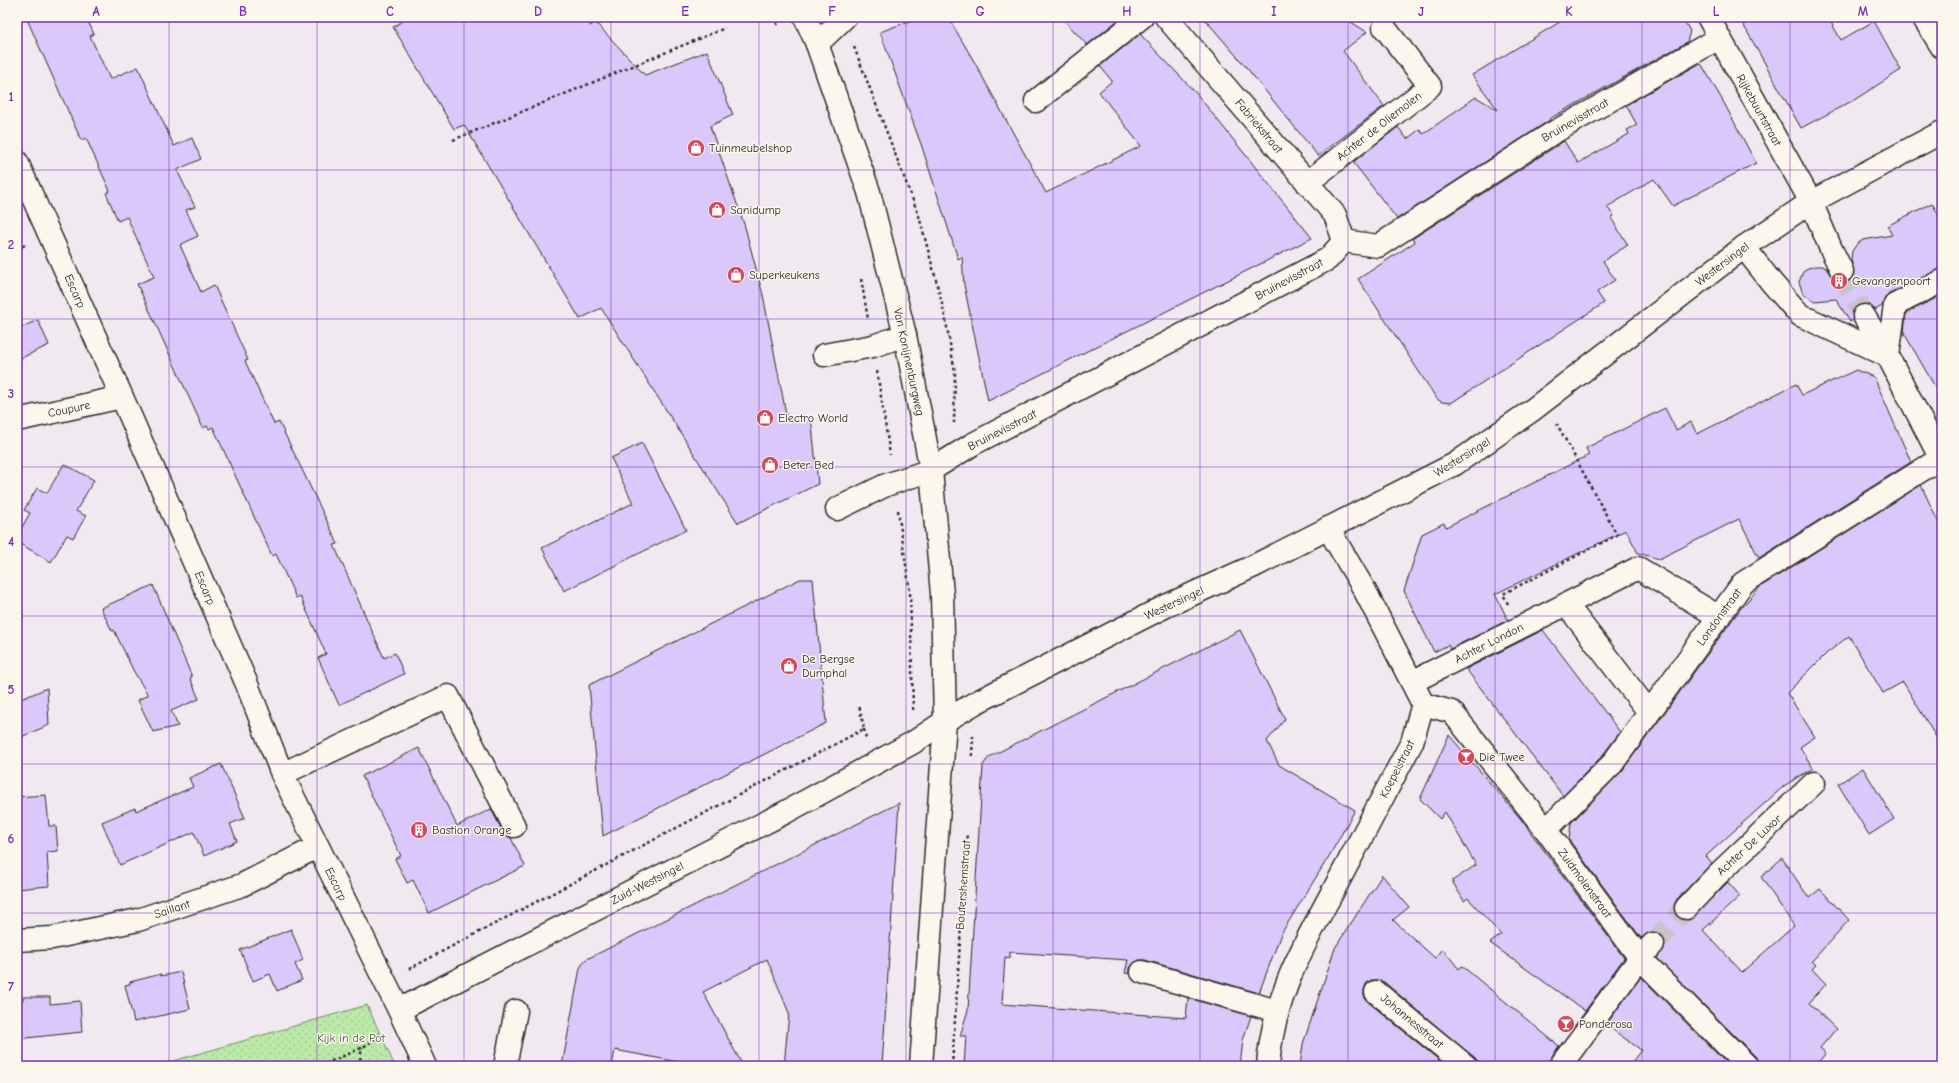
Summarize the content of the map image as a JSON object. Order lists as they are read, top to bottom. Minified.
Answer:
{"streets":{"street":["Rijkebuurtstraat","Bruinevisstraat","Fabriekstraat","Achter de Oliemolen","Westersingel","Escarp","Van Konijnenburgweg","Coupure","Londonstraat","Achter London","Koepelstraat","Achter De Luxor","Zuid-Westsingel","Zuidmolenstraat","Saillant","Johannesstraat"],"path":["Boutershemstraat"]},"crossings":[["Rijkebuurtstraat","Bruinevisstraat"],["Rijkebuurtstraat","Westersingel"],["Bruinevisstraat","Fabriekstraat"],["Bruinevisstraat","Van Konijnenburgweg"],["Fabriekstraat","Achter de Oliemolen"],["Westersingel","Van Konijnenburgweg"],["Westersingel","Zuid-Westsingel"],["Escarp","Coupure"],["Escarp","Zuid-Westsingel"],["Escarp","Saillant"],["Van Konijnenburgweg","Zuid-Westsingel"],["Londonstraat","Achter London"],["Londonstraat","Zuidmolenstraat"],["Koepelstraat","Zuidmolenstraat"]],"parks":["Kijk in de Pot"],"places":{"shop":["Tuinmeubelshop","Sanidump","Superkeukens","Electro World","Beter Bed","De Bergse Dumphal"],"building":["Gevangenpoort","Bastion Orange"],"bar":["Die Twee","Ponderosa"]},"grid":{"columns":["A","B","C","D","E","F","G","H","I","J","K","L","M"],"rows":["1","2","3","4","5","6","7"]}}
